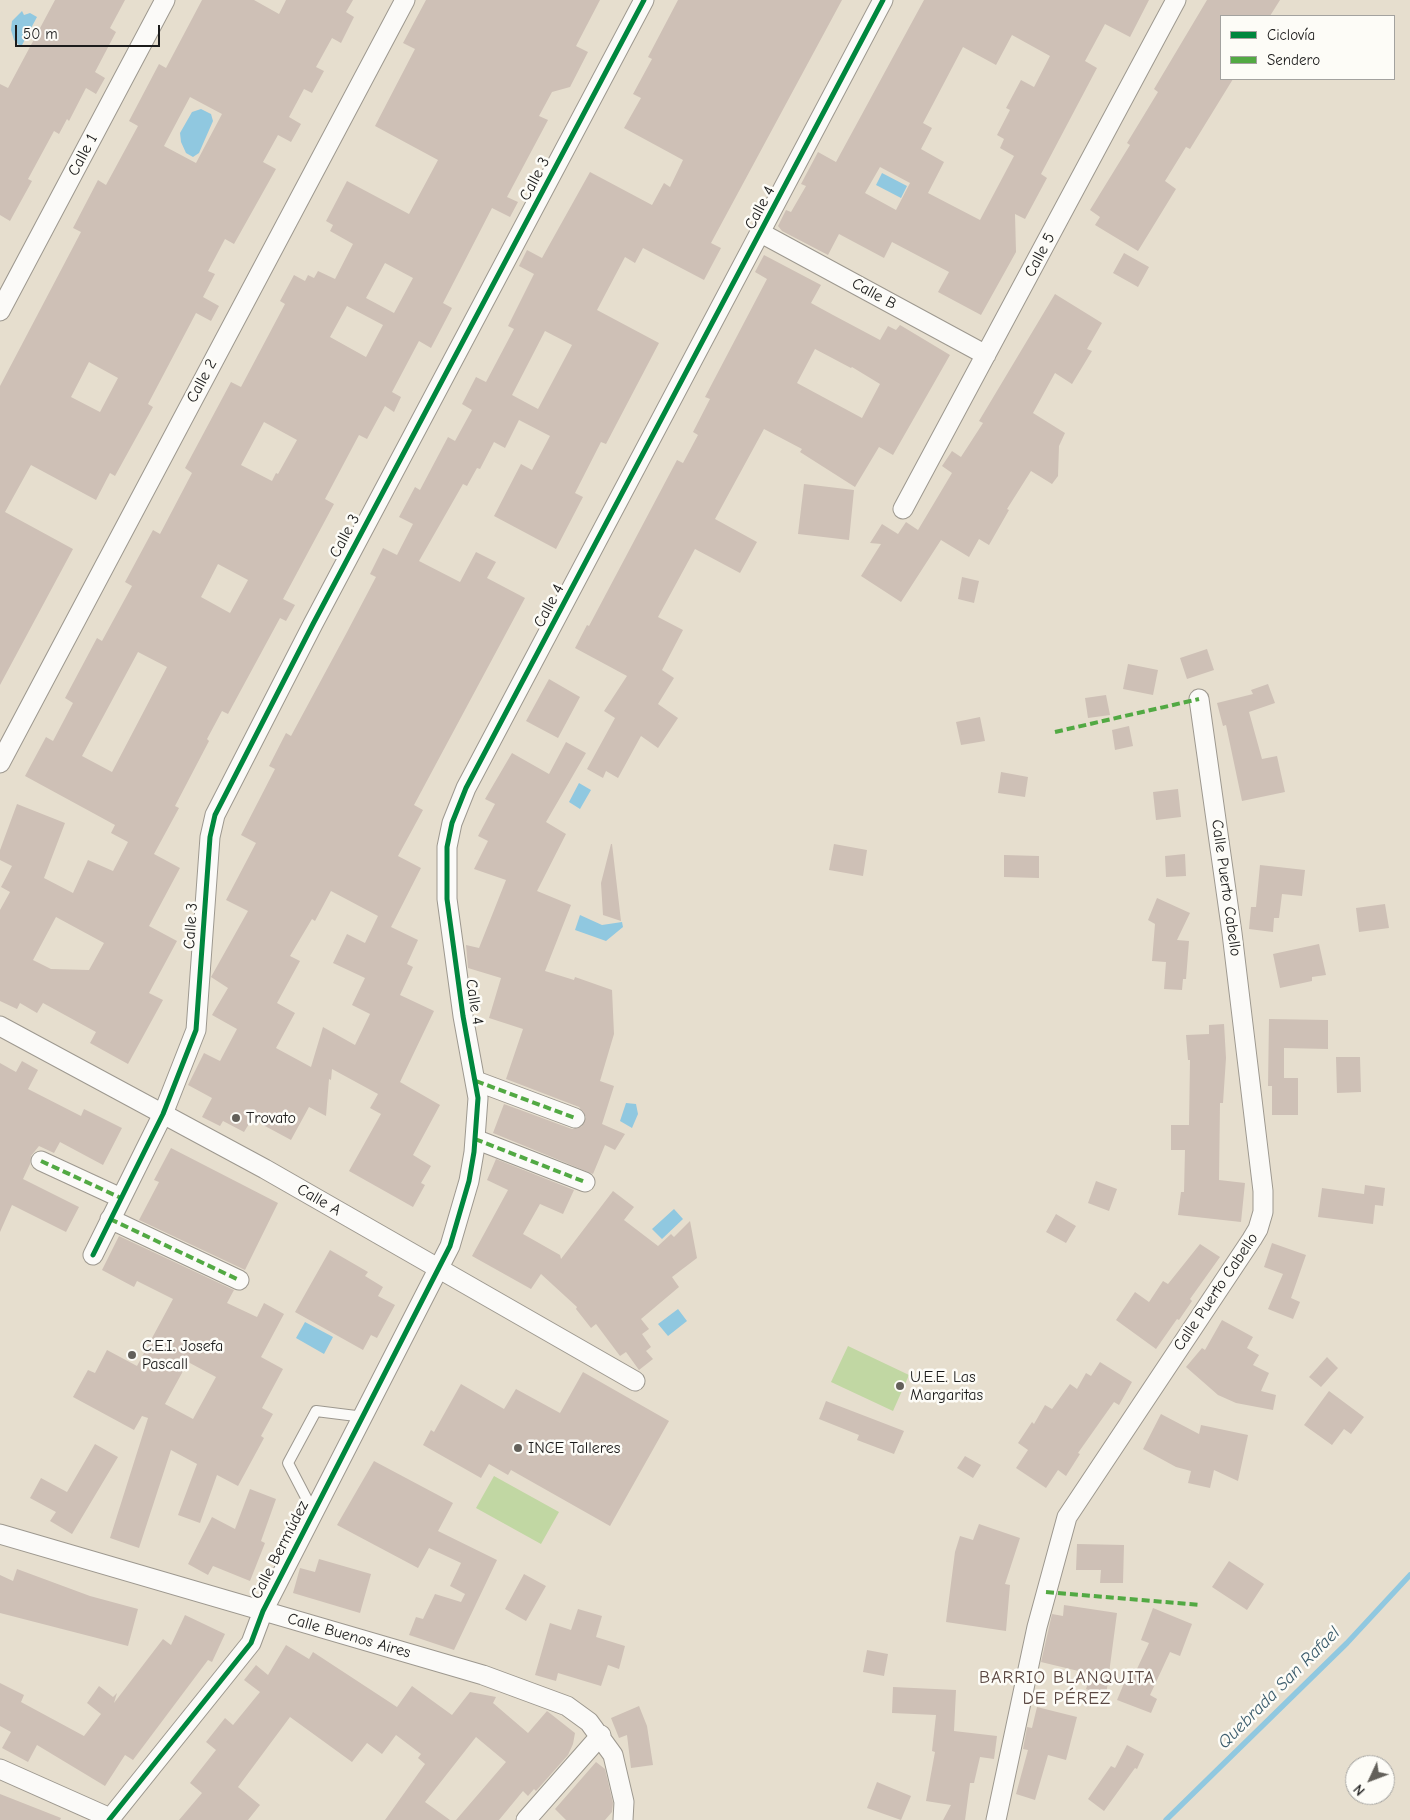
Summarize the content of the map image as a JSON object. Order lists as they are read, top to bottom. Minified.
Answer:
{"streets":{"street":["Calle 1","Calle 3","Calle 4","Calle 5","Calle B","Calle 2","Calle Puerto Cabello","Calle A","Calle Bermúdez","Calle Buenos Aires"]},"crossings":[["Calle 3","Calle A"],["Calle 4","Calle B"],["Calle 4","Calle A"],["Calle 4","Calle Bermúdez"],["Calle 5","Calle B"],["Calle A","Calle Bermúdez"],["Calle Bermúdez","Calle Buenos Aires"]],"districts":["BARRIO BLANQUITA DE PÉREZ"],"water":["Quebrada San Rafael"],"places":["Trovato","C.E.I. Josefa Pascall","U.E.E. Las Margaritas","INCE Talleres"],"legend":["Ciclovía","Sendero"],"scale_bar":"50 m","north":"bottom left"}
